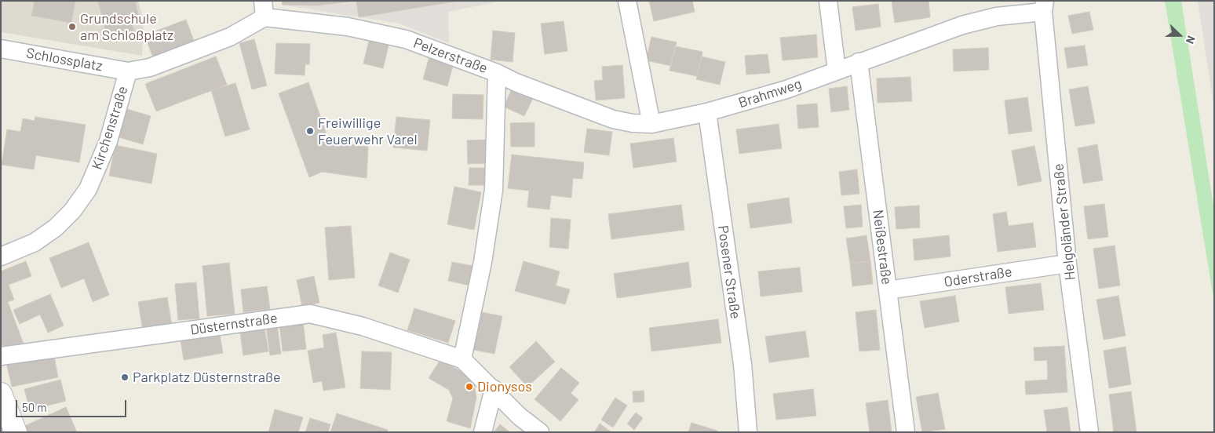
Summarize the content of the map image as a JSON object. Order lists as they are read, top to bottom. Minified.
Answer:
{"streets":{"street":["Pelzerstraße","Schlossplatz","Brahmweg","Kirchenstraße","Helgoländer Straße","Neißestraße","Posener Straße","Oderstraße","Düsternstraße"]},"crossings":[["Pelzerstraße","Schlossplatz"],["Pelzerstraße","Brahmweg"],["Pelzerstraße","Kirchenstraße"],["Pelzerstraße","Düsternstraße"],["Schlossplatz","Kirchenstraße"],["Brahmweg","Helgoländer Straße"],["Brahmweg","Neißestraße"],["Brahmweg","Posener Straße"],["Helgoländer Straße","Oderstraße"],["Neißestraße","Oderstraße"]],"places":["Grundschule am Schloßplatz","Freiwillige Feuerwehr Varel","Parkplatz Düsternstraße","Dionysos"],"scale_bar":"50 m","north":"right"}
